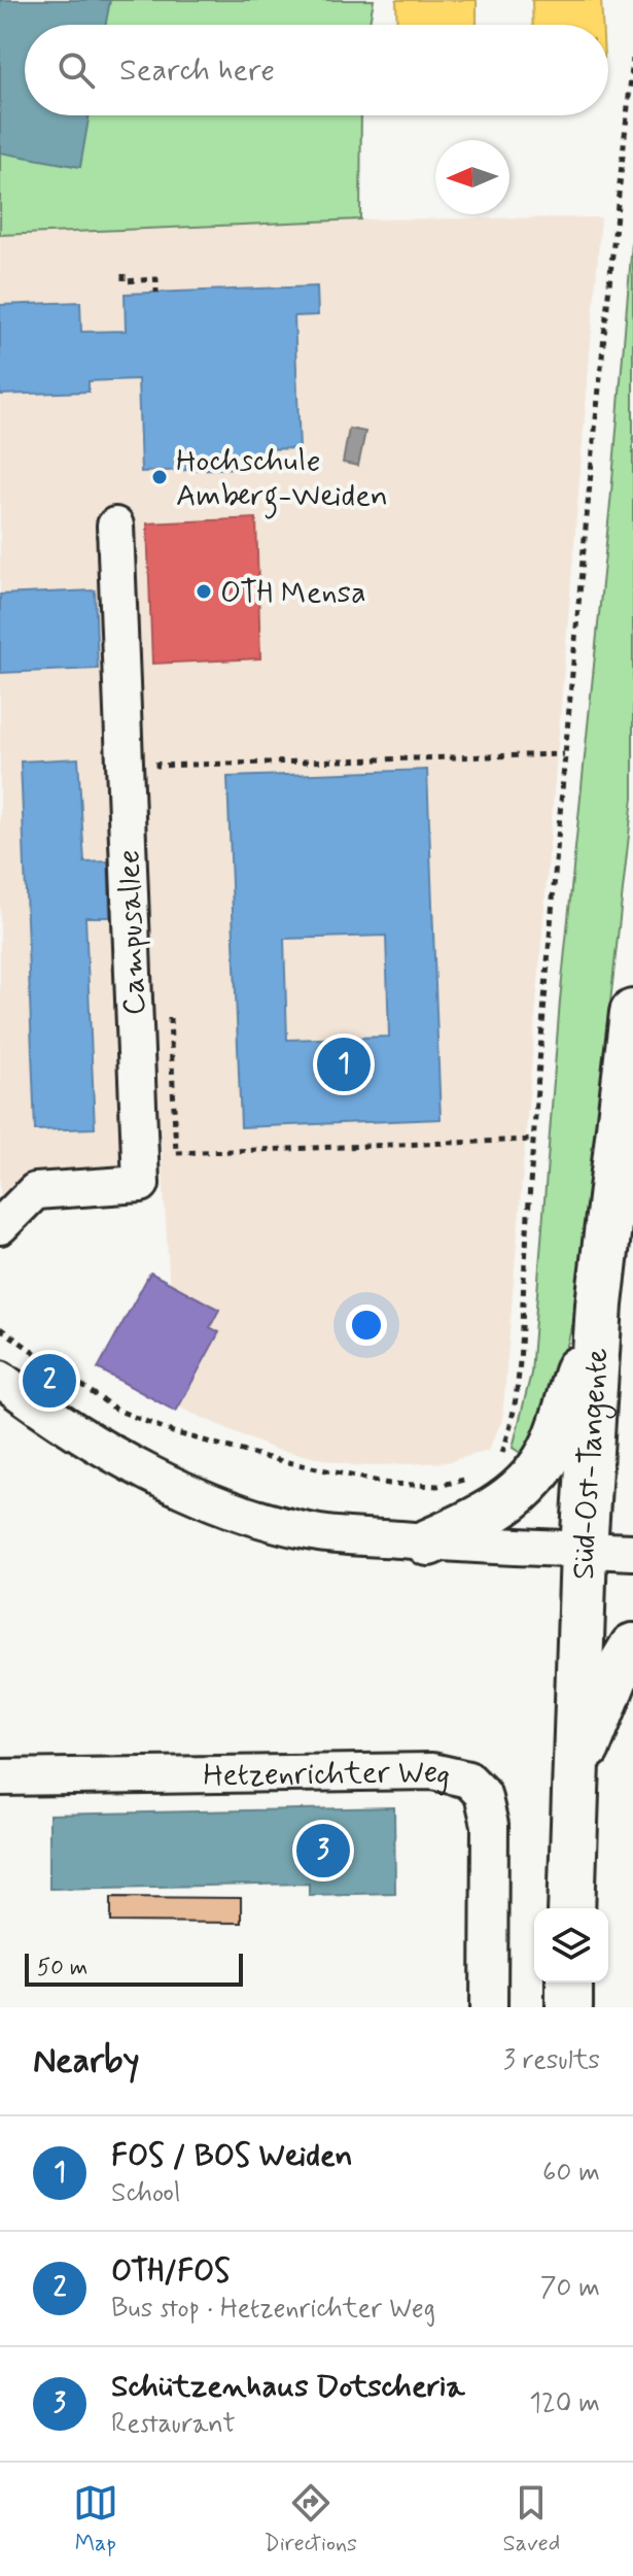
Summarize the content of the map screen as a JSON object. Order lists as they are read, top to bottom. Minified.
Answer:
{"streets":{"main road":["Süd-Ost-Tangente"],"street":["Campusallee","Hetzenrichter Weg"]},"places":["Hochschule Amberg-Weiden","OTH Mensa"],"scale_bar":"50 m","north":"left","page":{"search":"Search here","pins":["1","2","3"],"scale":"50 m","heading":["Nearby","3 results"],"list":[{"mark":"1","name":"FOS / BOS Weiden","note":"School","value":"60 m"},{"mark":"2","name":"OTH/FOS","note":"Bus stop · Hetzenrichter Weg","value":"70 m"},{"mark":"3","name":"Schützenhaus Dotscheria","note":"Restaurant","value":"120 m"}],"nav":["Map","Directions","Saved"]}}
